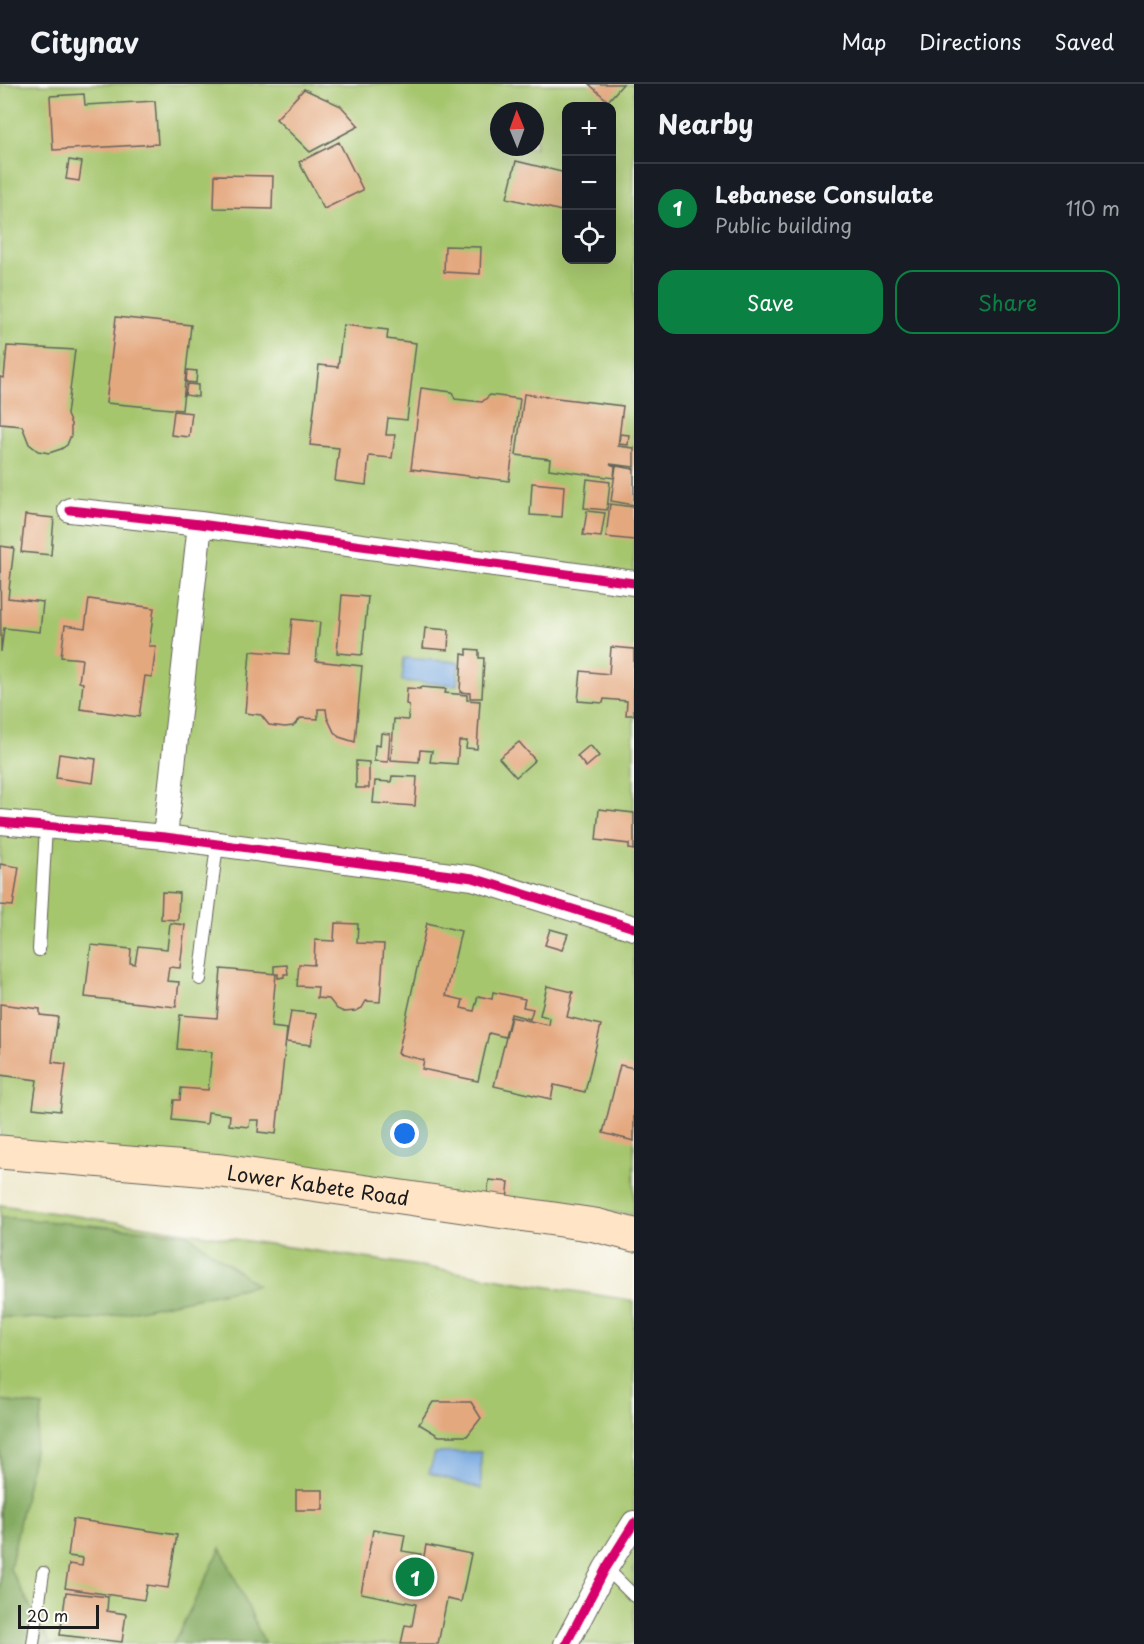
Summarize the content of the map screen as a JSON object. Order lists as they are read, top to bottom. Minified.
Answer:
{"streets":{"main road":["Lower Kabete Road"]},"scale_bar":"20 m","north":"top","page":{"header":"Citynav","nav":["Map","Directions","Saved"],"heading":"Nearby","map_buttons":["+","−"],"list":[{"mark":"1","name":"Lebanese Consulate","note":"Public building","value":"110 m"}],"buttons":["Save","Share"],"pins":"1","scale":"20 m"}}
